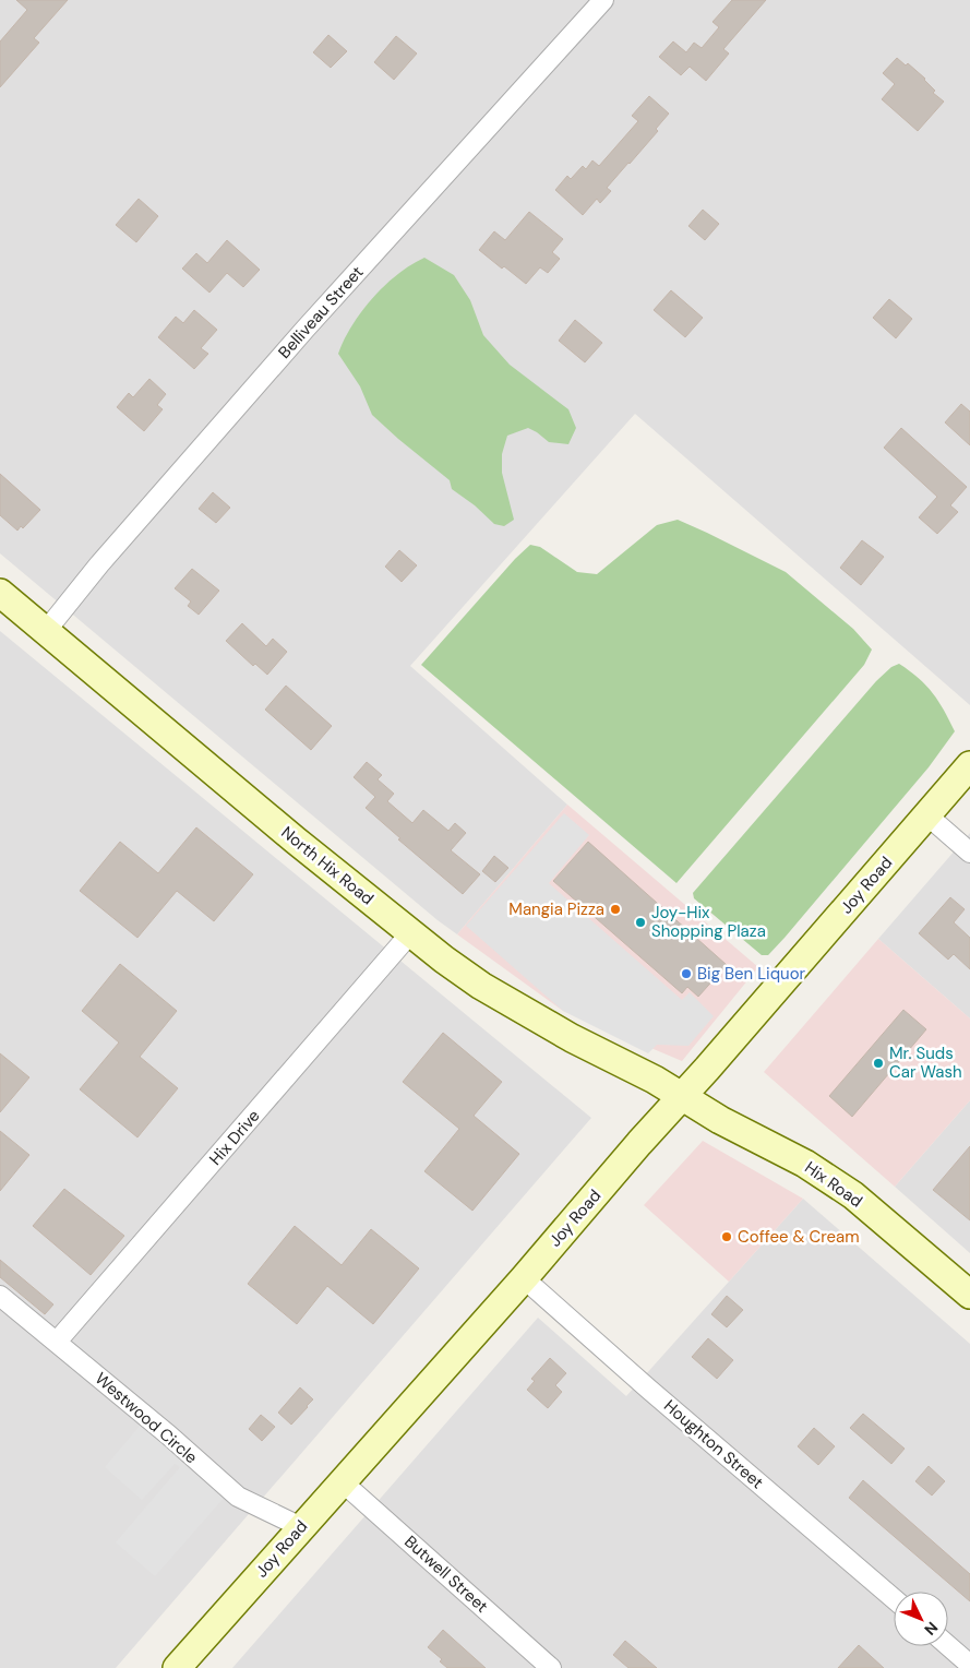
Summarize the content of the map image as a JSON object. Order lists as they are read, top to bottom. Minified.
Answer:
{"streets":{"street":["Belliveau Street","North Hix Road","Joy Road","Hix Drive","Hix Road","Westwood Circle","Houghton Street","Butwell Street"]},"crossings":[["Belliveau Street","North Hix Road"],["North Hix Road","Joy Road"],["North Hix Road","Hix Drive"],["North Hix Road","Hix Road"],["Joy Road","Hix Road"],["Joy Road","Westwood Circle"],["Joy Road","Houghton Street"],["Joy Road","Butwell Street"],["Hix Drive","Westwood Circle"]],"places":["Mangia Pizza","Joy-Hix Shopping Plaza","Big Ben Liquor","Mr. Suds Car Wash","Coffee & Cream"],"north":"bottom right"}
